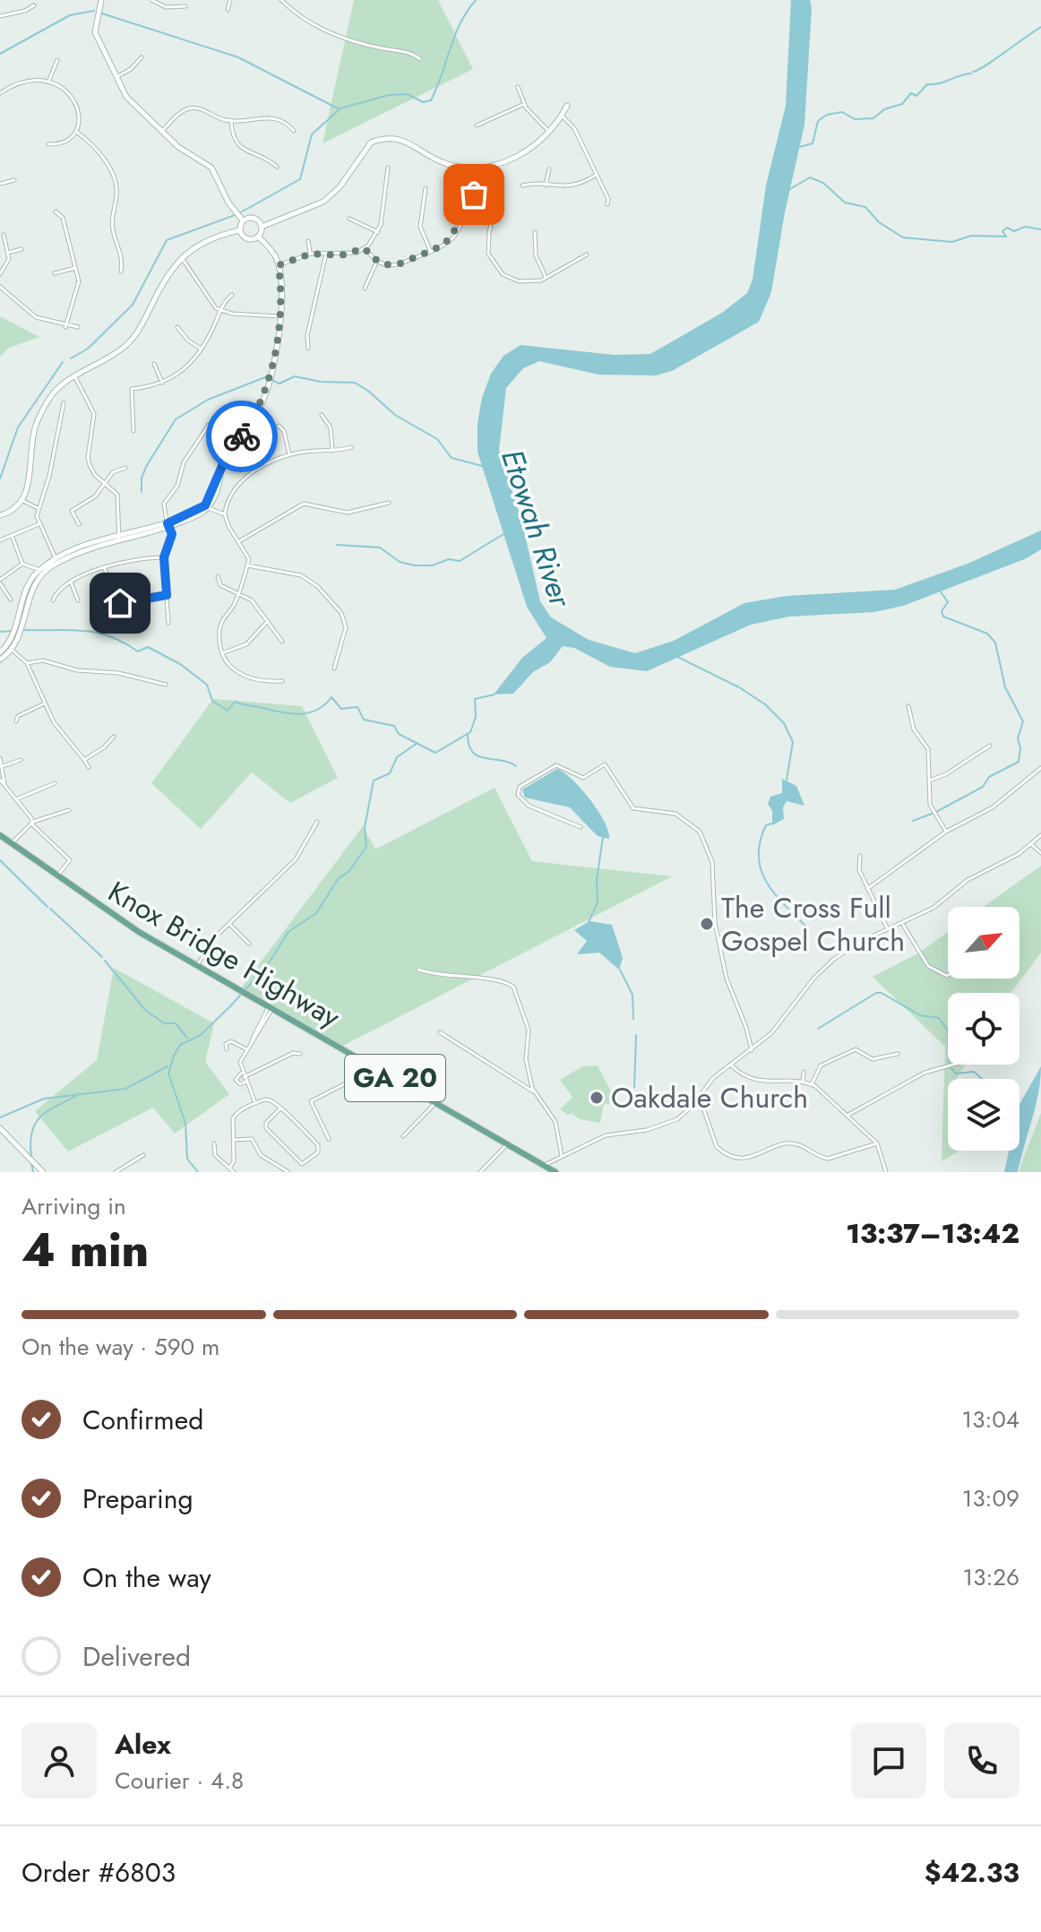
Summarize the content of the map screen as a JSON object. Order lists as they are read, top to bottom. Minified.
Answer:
{"streets":{"main road":["Knox Bridge Highway","GA 20"]},"crossings":[["Knox Bridge Highway","GA 20"]],"water":["Etowah River"],"places":["The Cross Full Gospel Church","Oakdale Church"],"north":"top right","page":{"heading":["4 min","Arriving in","13:37–13:42"],"panel":["Alex","Courier · 4.8","Order #6803","$42.33"],"bar":"On the way · 590 m","list":[["Confirmed","13:04"],["Preparing","13:09"],["On the way","13:26"],"Delivered"]}}
